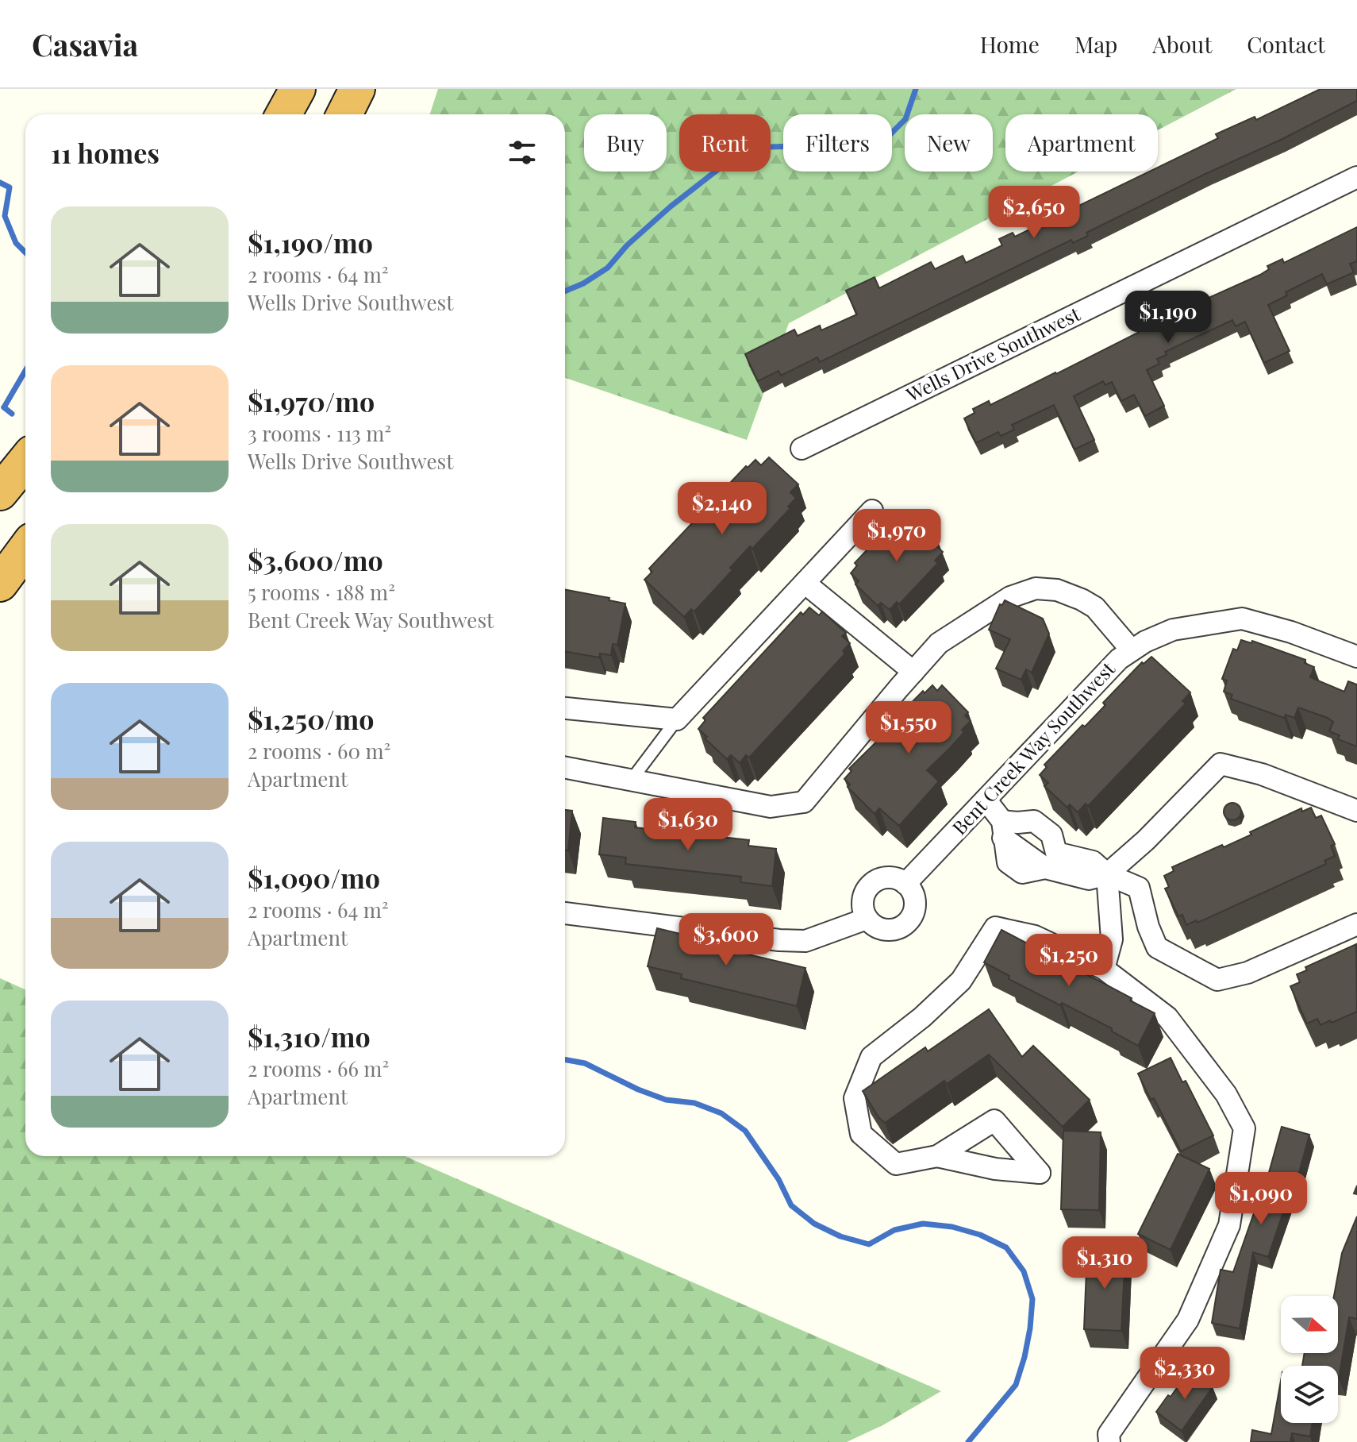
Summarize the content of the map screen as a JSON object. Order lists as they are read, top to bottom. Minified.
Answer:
{"streets":{"street":["Wells Drive Southwest","Bent Creek Way Southwest"]},"north":"right","page":{"header":"Casavia","nav":["Home","Map","About","Contact"],"chip":["Buy","Rent","Filters","New","Apartment"],"heading":"11 homes","price":["$2,650","$1,190","$2,140","$1,970","$1,550","$1,630","$3,600","$1,250","$1,090","$1,310","$2,330"],"list":[{"name":"$1,190/mo","note":"2 rooms · 64 m² · Wells Drive Southwest"},{"name":"$1,970/mo","note":"3 rooms · 113 m² · Wells Drive Southwest"},{"name":"$3,600/mo","note":"5 rooms · 188 m² · Bent Creek Way Southwest"},{"name":"$1,250/mo","note":"2 rooms · 60 m² · Apartment"},{"name":"$1,090/mo","note":"2 rooms · 64 m² · Apartment"},{"name":"$1,310/mo","note":"2 rooms · 66 m² · Apartment"}]}}
